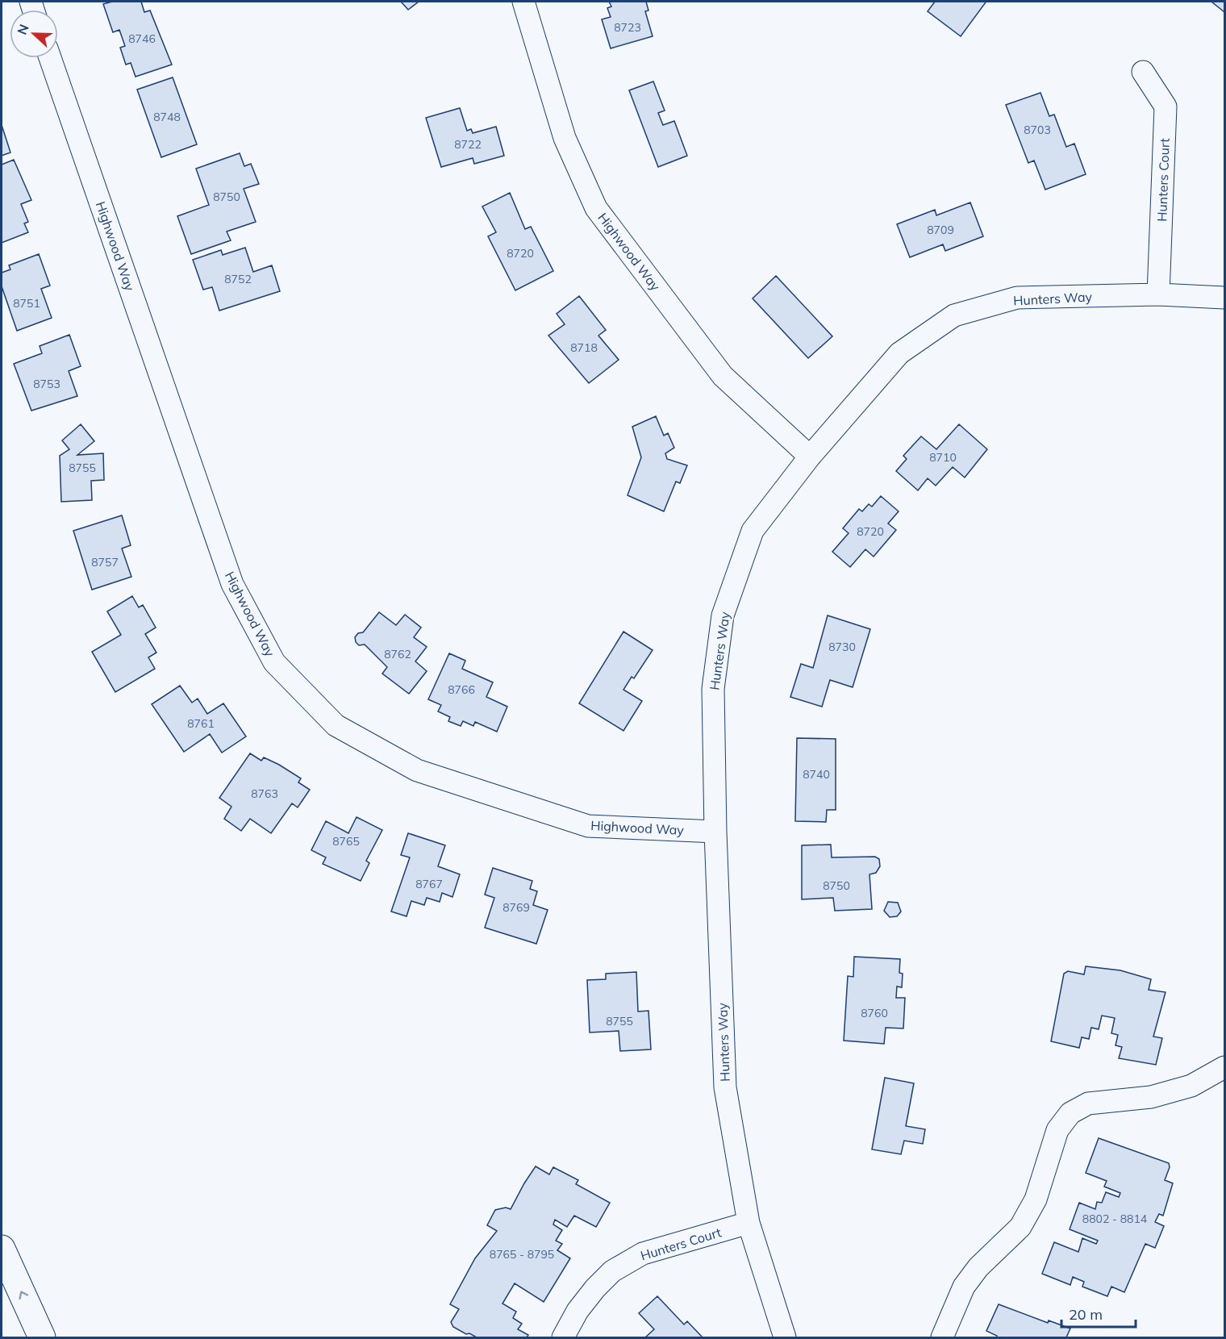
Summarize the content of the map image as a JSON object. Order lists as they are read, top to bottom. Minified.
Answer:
{"streets":{"street":["Hunters Court","Highwood Way","Hunters Way"]},"crossings":[["Hunters Court","Hunters Way"],["Highwood Way","Hunters Way"]],"house_numbers":["8723","8746","8748","8703","8722","8750","8709","8720","8752","8751","8718","8753","8710","8755","8720","8757","8730","8762","8766","8761","8740","8763","8765","8767","8750","8769","8760","8755","8802 - 8814","8765 - 8795"],"scale_bar":"20 m","north":"left"}
